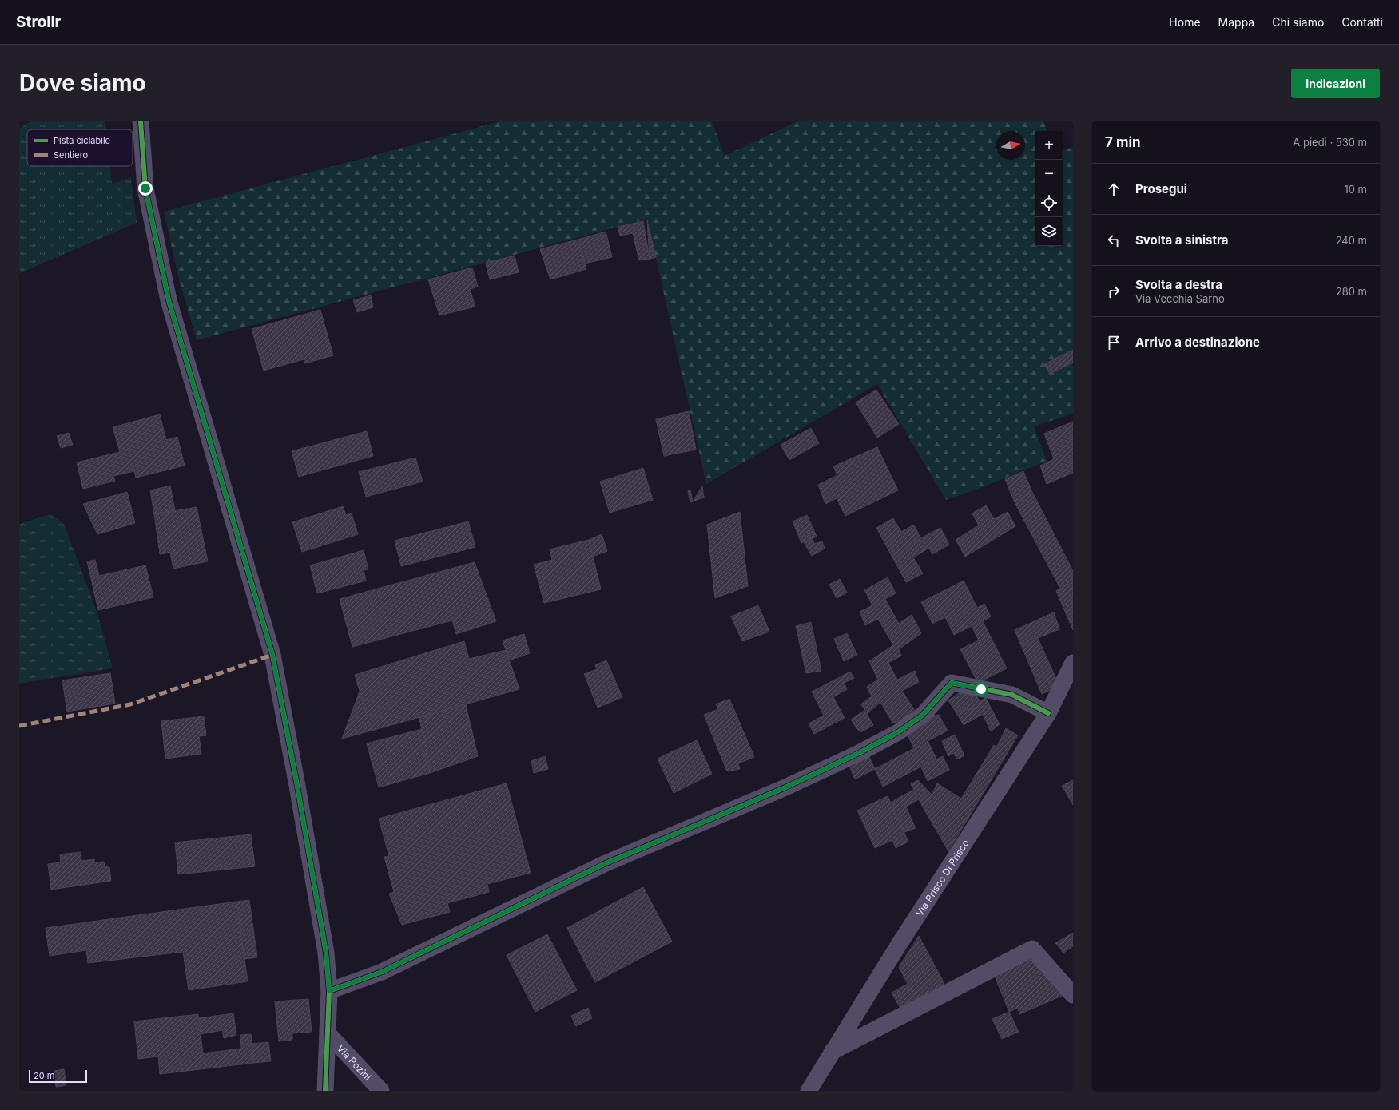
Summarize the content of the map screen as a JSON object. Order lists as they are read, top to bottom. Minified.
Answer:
{"streets":{"street":["Via Prisco Di Prisco","Via Pozini"]},"legend":["Pista ciclabile","Sentiero"],"scale_bar":"20 m","north":"right","page":{"header":"Strollr","nav":["Home","Mappa","Chi siamo","Contatti"],"buttons":"Indicazioni","title":"Dove siamo","heading":["7 min","A piedi · 530 m"],"map_buttons":["+","−"],"list":[["Prosegui","10 m"],["Svolta a sinistra","240 m"],["Svolta a destra","Via Vecchia Sarno","280 m"],"Arrivo a destinazione"],"scale":"20 m"}}
